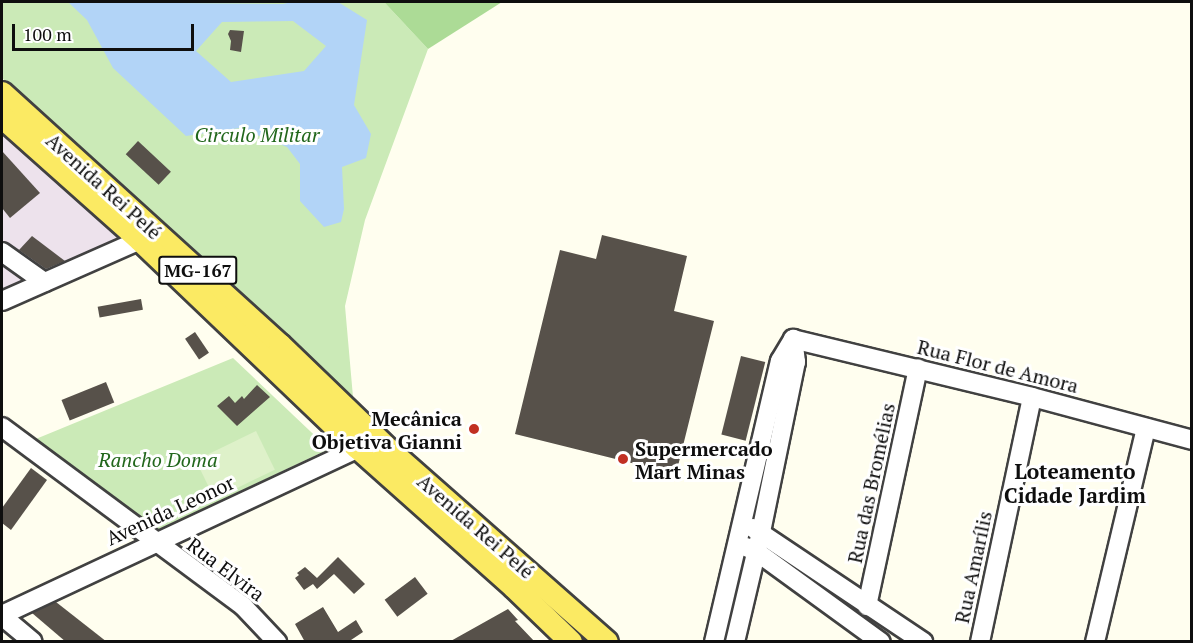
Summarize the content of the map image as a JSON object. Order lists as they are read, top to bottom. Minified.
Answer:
{"streets":{"main road":["Avenida Rei Pelé","MG-167"],"street":["Rua Flor de Amora","Rua das Bromélias","Avenida Leonor","Rua Amarílis","Rua Elvira"]},"crossings":[["Avenida Rei Pelé","Avenida Leonor"],["Rua Flor de Amora","Rua das Bromélias"],["Rua Flor de Amora","Rua Amarílis"],["Avenida Leonor","Rua Elvira"]],"districts":["Loteamento Cidade Jardim"],"parks":["Circulo Militar","Rancho Doma"],"places":["Mecânica Objetiva Gianni","Supermercado Mart Minas"],"scale_bar":"100 m"}
